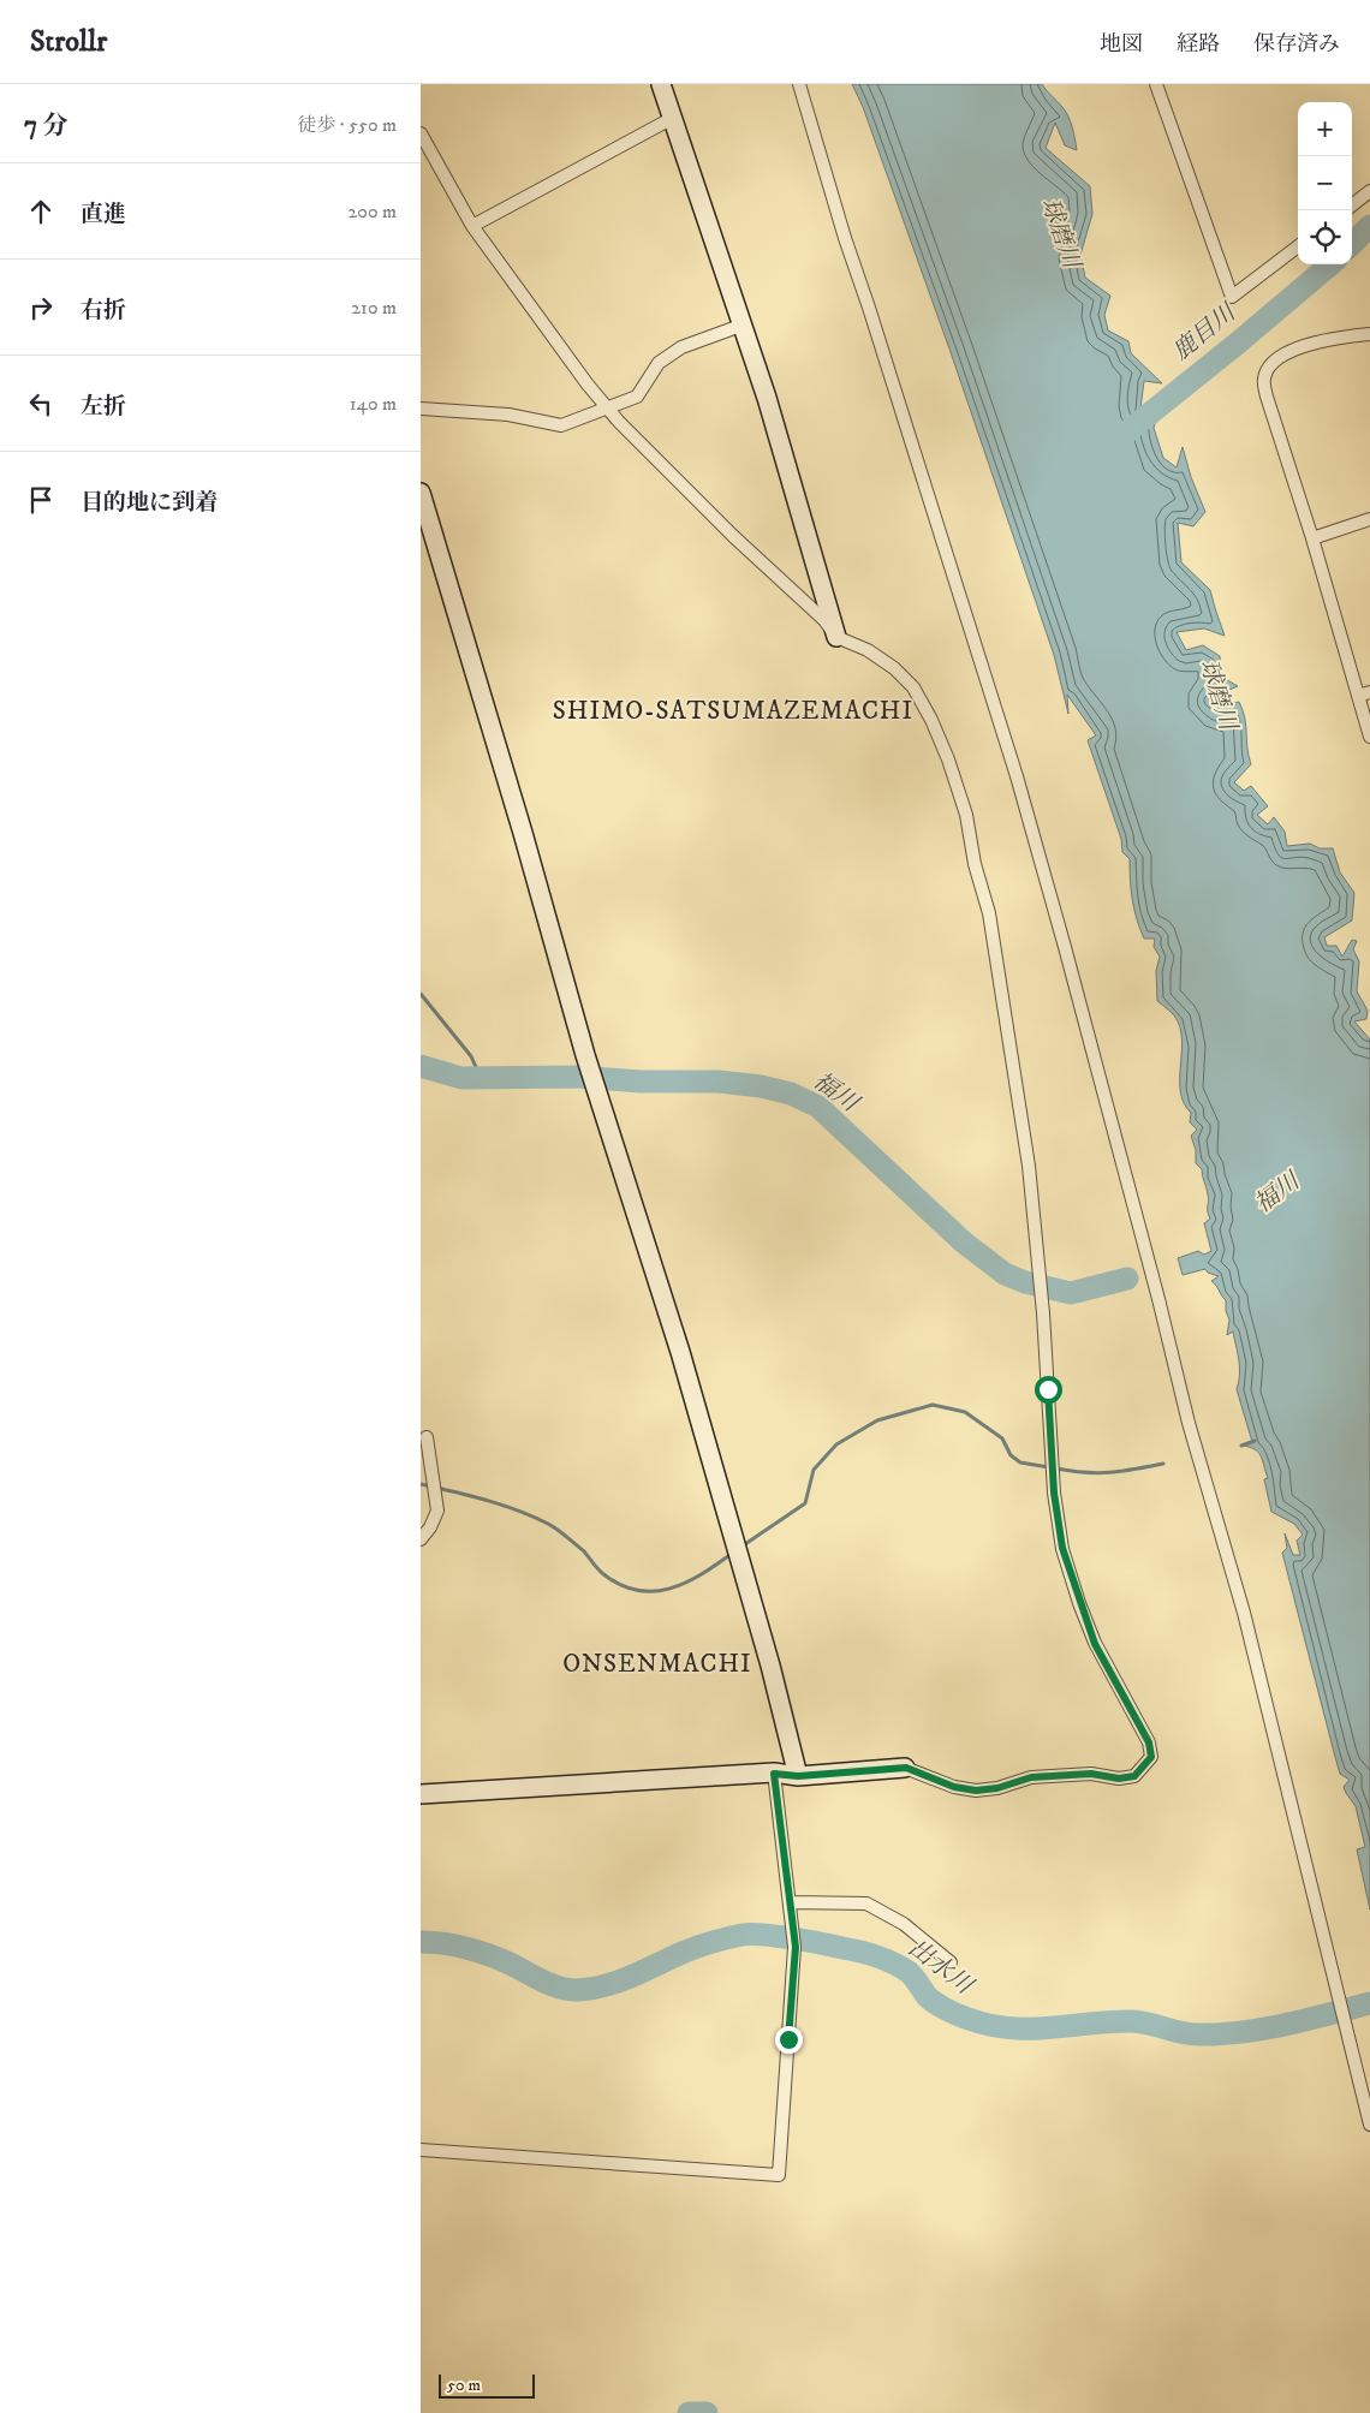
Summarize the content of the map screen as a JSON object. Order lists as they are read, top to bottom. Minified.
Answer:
{"districts":["SHIMO-SATSUMAZEMACHI","ONSENMACHI"],"water":["球磨川","鹿目川","福川","出水川"],"scale_bar":"50 m","page":{"header":"Strollr","nav":["地図","経路","保存済み"],"heading":["7 分","徒歩 · 550 m"],"map_buttons":["+","−"],"list":[["直進","200 m"],["右折","210 m"],["左折","140 m"],"目的地に到着"],"scale":"50 m"}}
